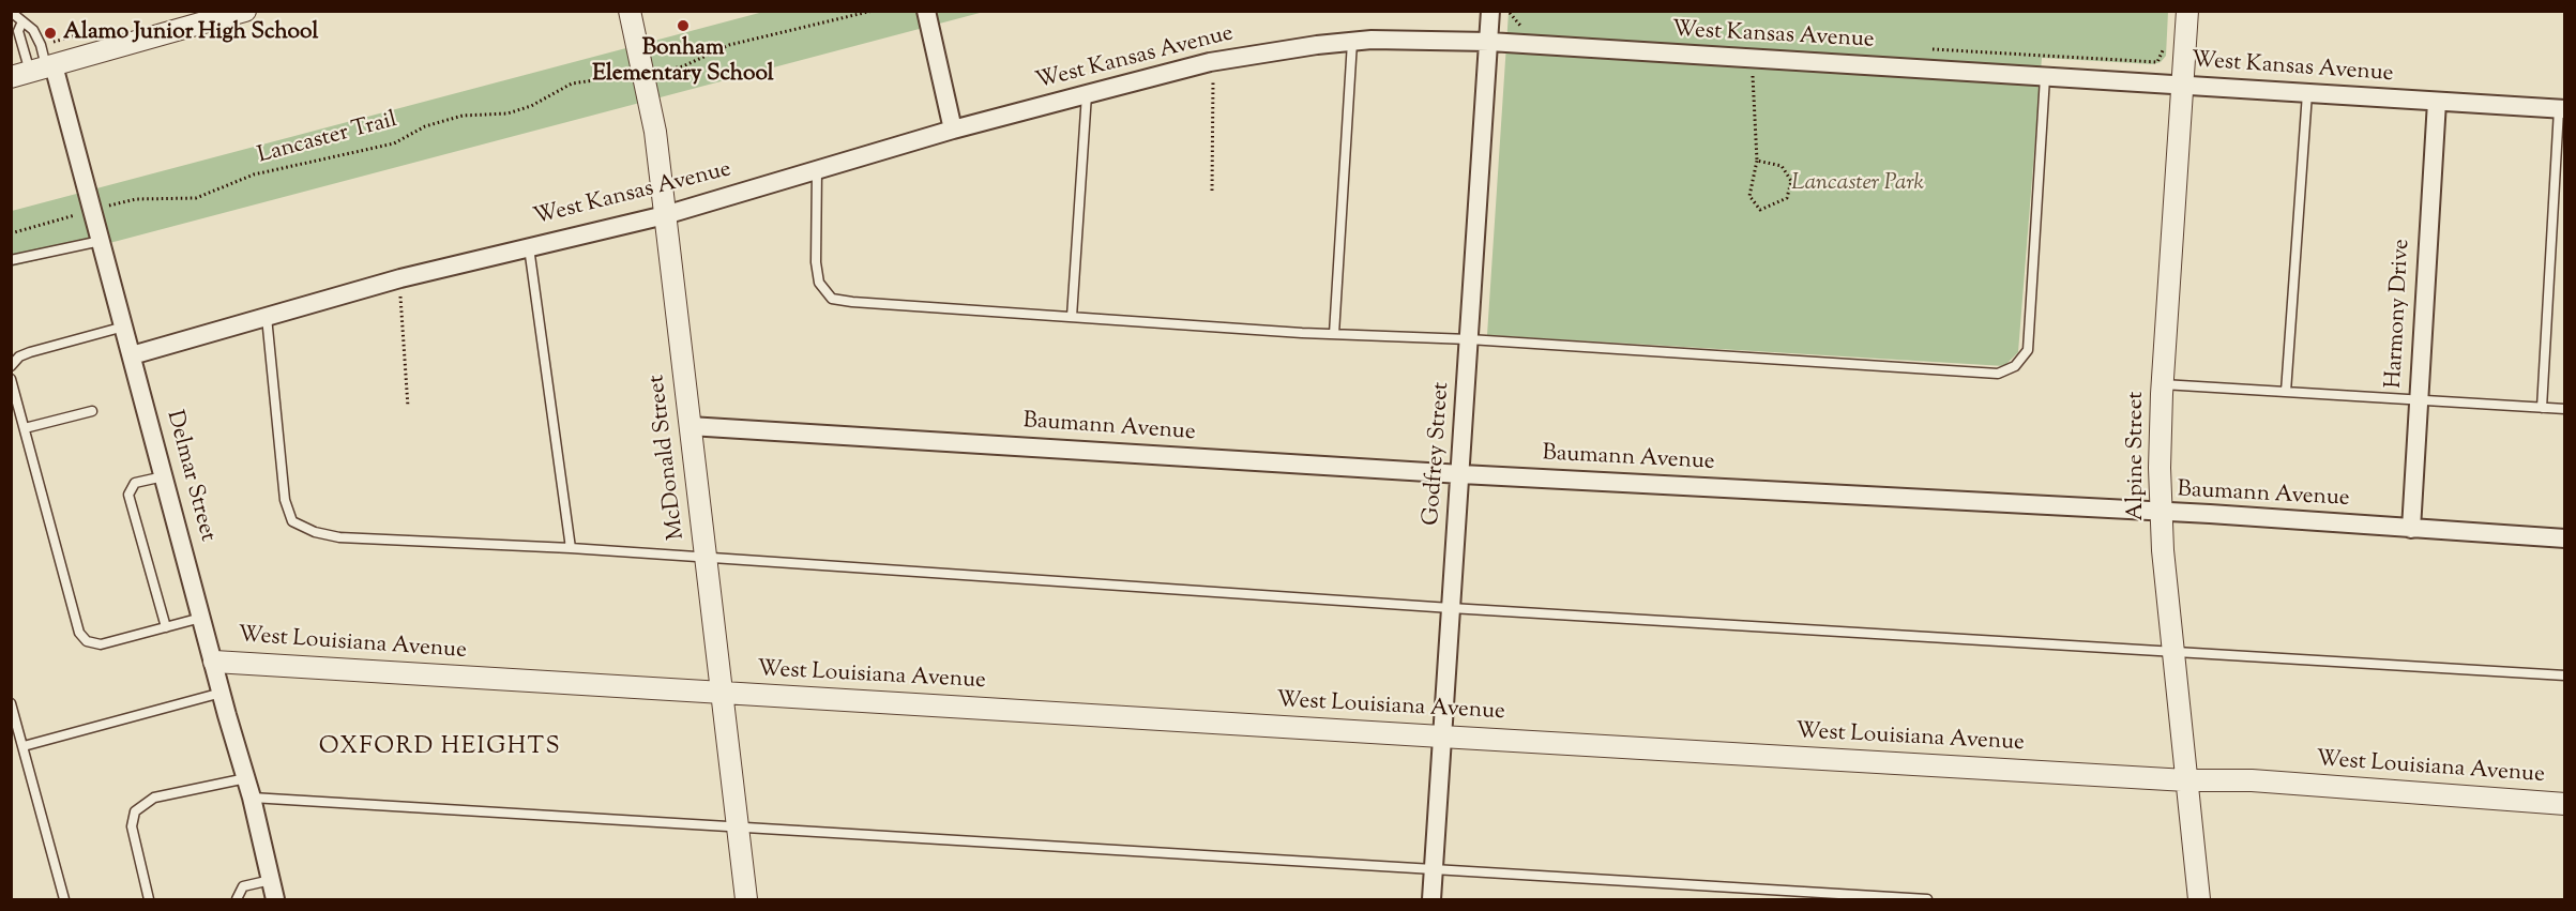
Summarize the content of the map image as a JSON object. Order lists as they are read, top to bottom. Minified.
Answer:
{"streets":{"street":["West Kansas Avenue","Harmony Drive","Baumann Avenue","Godfrey Street","Alpine Street","McDonald Street","Delmar Street","West Louisiana Avenue"],"path":["Lancaster Trail"]},"crossings":[["West Kansas Avenue","Harmony Drive"],["West Kansas Avenue","Godfrey Street"],["West Kansas Avenue","Alpine Street"],["West Kansas Avenue","McDonald Street"],["West Kansas Avenue","Delmar Street"],["Lancaster Trail","McDonald Street"],["Lancaster Trail","Delmar Street"],["Harmony Drive","Baumann Avenue"],["Baumann Avenue","Godfrey Street"],["Baumann Avenue","Alpine Street"],["Baumann Avenue","McDonald Street"],["Godfrey Street","West Louisiana Avenue"],["Alpine Street","West Louisiana Avenue"],["McDonald Street","West Louisiana Avenue"],["Delmar Street","West Louisiana Avenue"]],"districts":["OXFORD HEIGHTS"],"parks":["Lancaster Park"],"places":["Bonham Elementary School","Alamo Junior High School"]}
